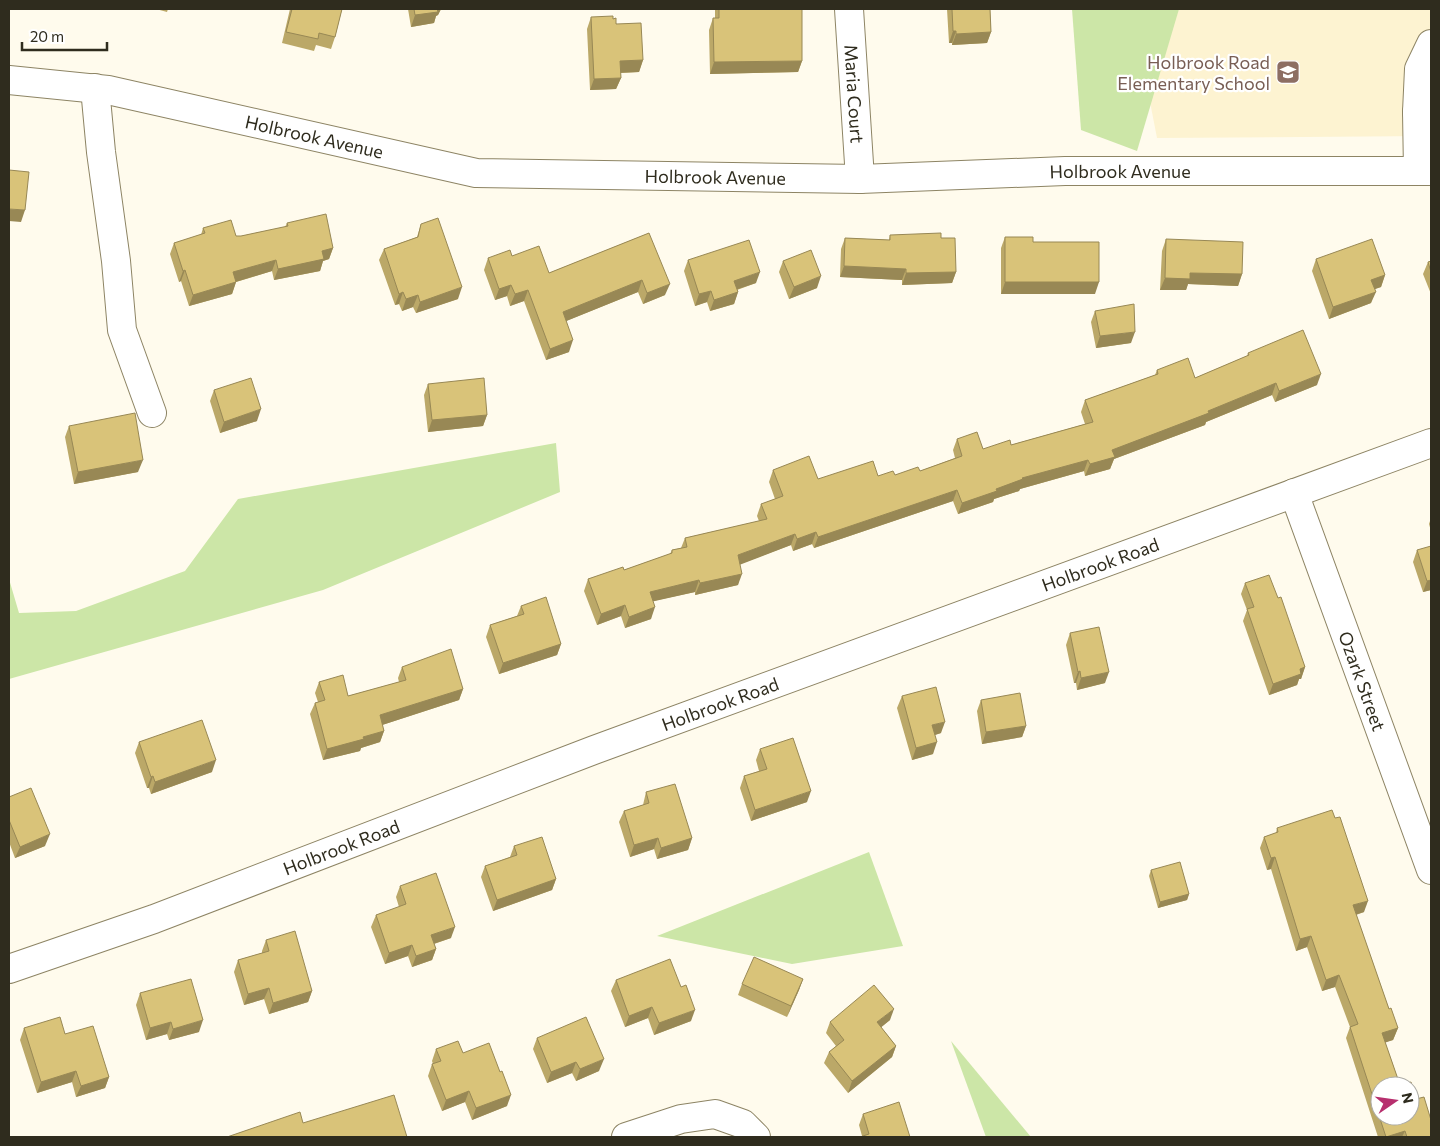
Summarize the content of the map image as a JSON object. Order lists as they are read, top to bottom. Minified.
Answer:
{"streets":{"street":["Maria Court","Holbrook Avenue","Holbrook Road","Ozark Street"]},"crossings":[["Maria Court","Holbrook Avenue"],["Holbrook Road","Ozark Street"]],"places":{"school or university":["Holbrook Road Elementary School"]},"scale_bar":"20 m","north":"right"}
